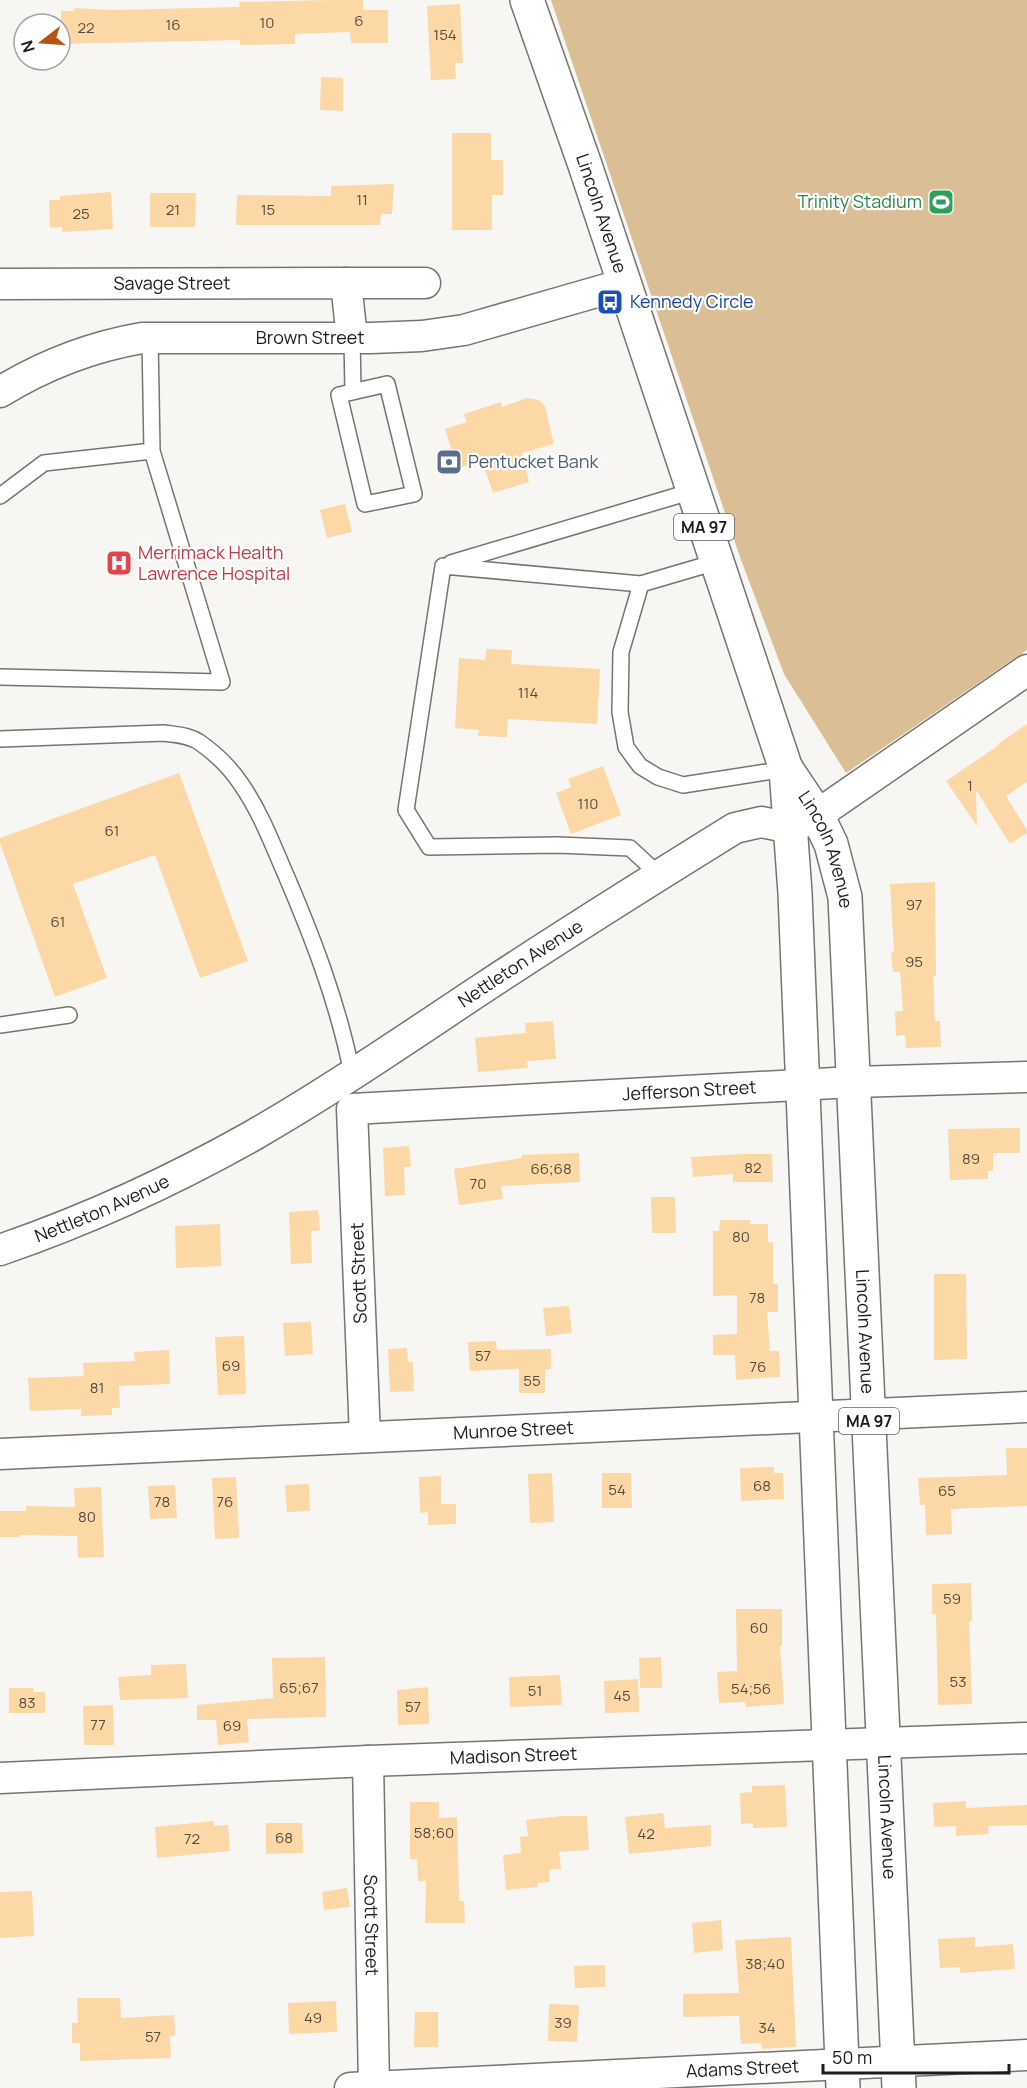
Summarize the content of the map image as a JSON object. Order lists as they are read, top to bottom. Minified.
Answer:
{"streets":{"main road":["Lincoln Avenue","MA 97"],"street":["Savage Street","Brown Street","Nettleton Avenue","Jefferson Street","Scott Street","Munroe Street","Madison Street","Adams Street"]},"crossings":[["Lincoln Avenue","Brown Street"],["Lincoln Avenue","Nettleton Avenue"],["Lincoln Avenue","Jefferson Street"],["Lincoln Avenue","Munroe Street"],["Lincoln Avenue","Madison Street"],["Lincoln Avenue","Adams Street"],["Jefferson Street","Scott Street"],["Scott Street","Munroe Street"],["Scott Street","Madison Street"],["Scott Street","Adams Street"]],"places":{"sports":["Trinity Stadium"],"bus stop":["Kennedy Circle"],"bank":["Pentucket Bank"],"hospital":["Merrimack Health Lawrence Hospital"]},"house_numbers":["6","10","16","22","154","11","21","15","25","114","1","110","61","97","61","95","89","82","66;68","70","80","78","57","69","76","55","81","68","54","65","78","76","80","59","60","53","65;67","54;56","51","45","83","57","77","69","58;60","42","68","72","38;40","49","39","34","57"],"scale_bar":"50 m","north":"left"}
